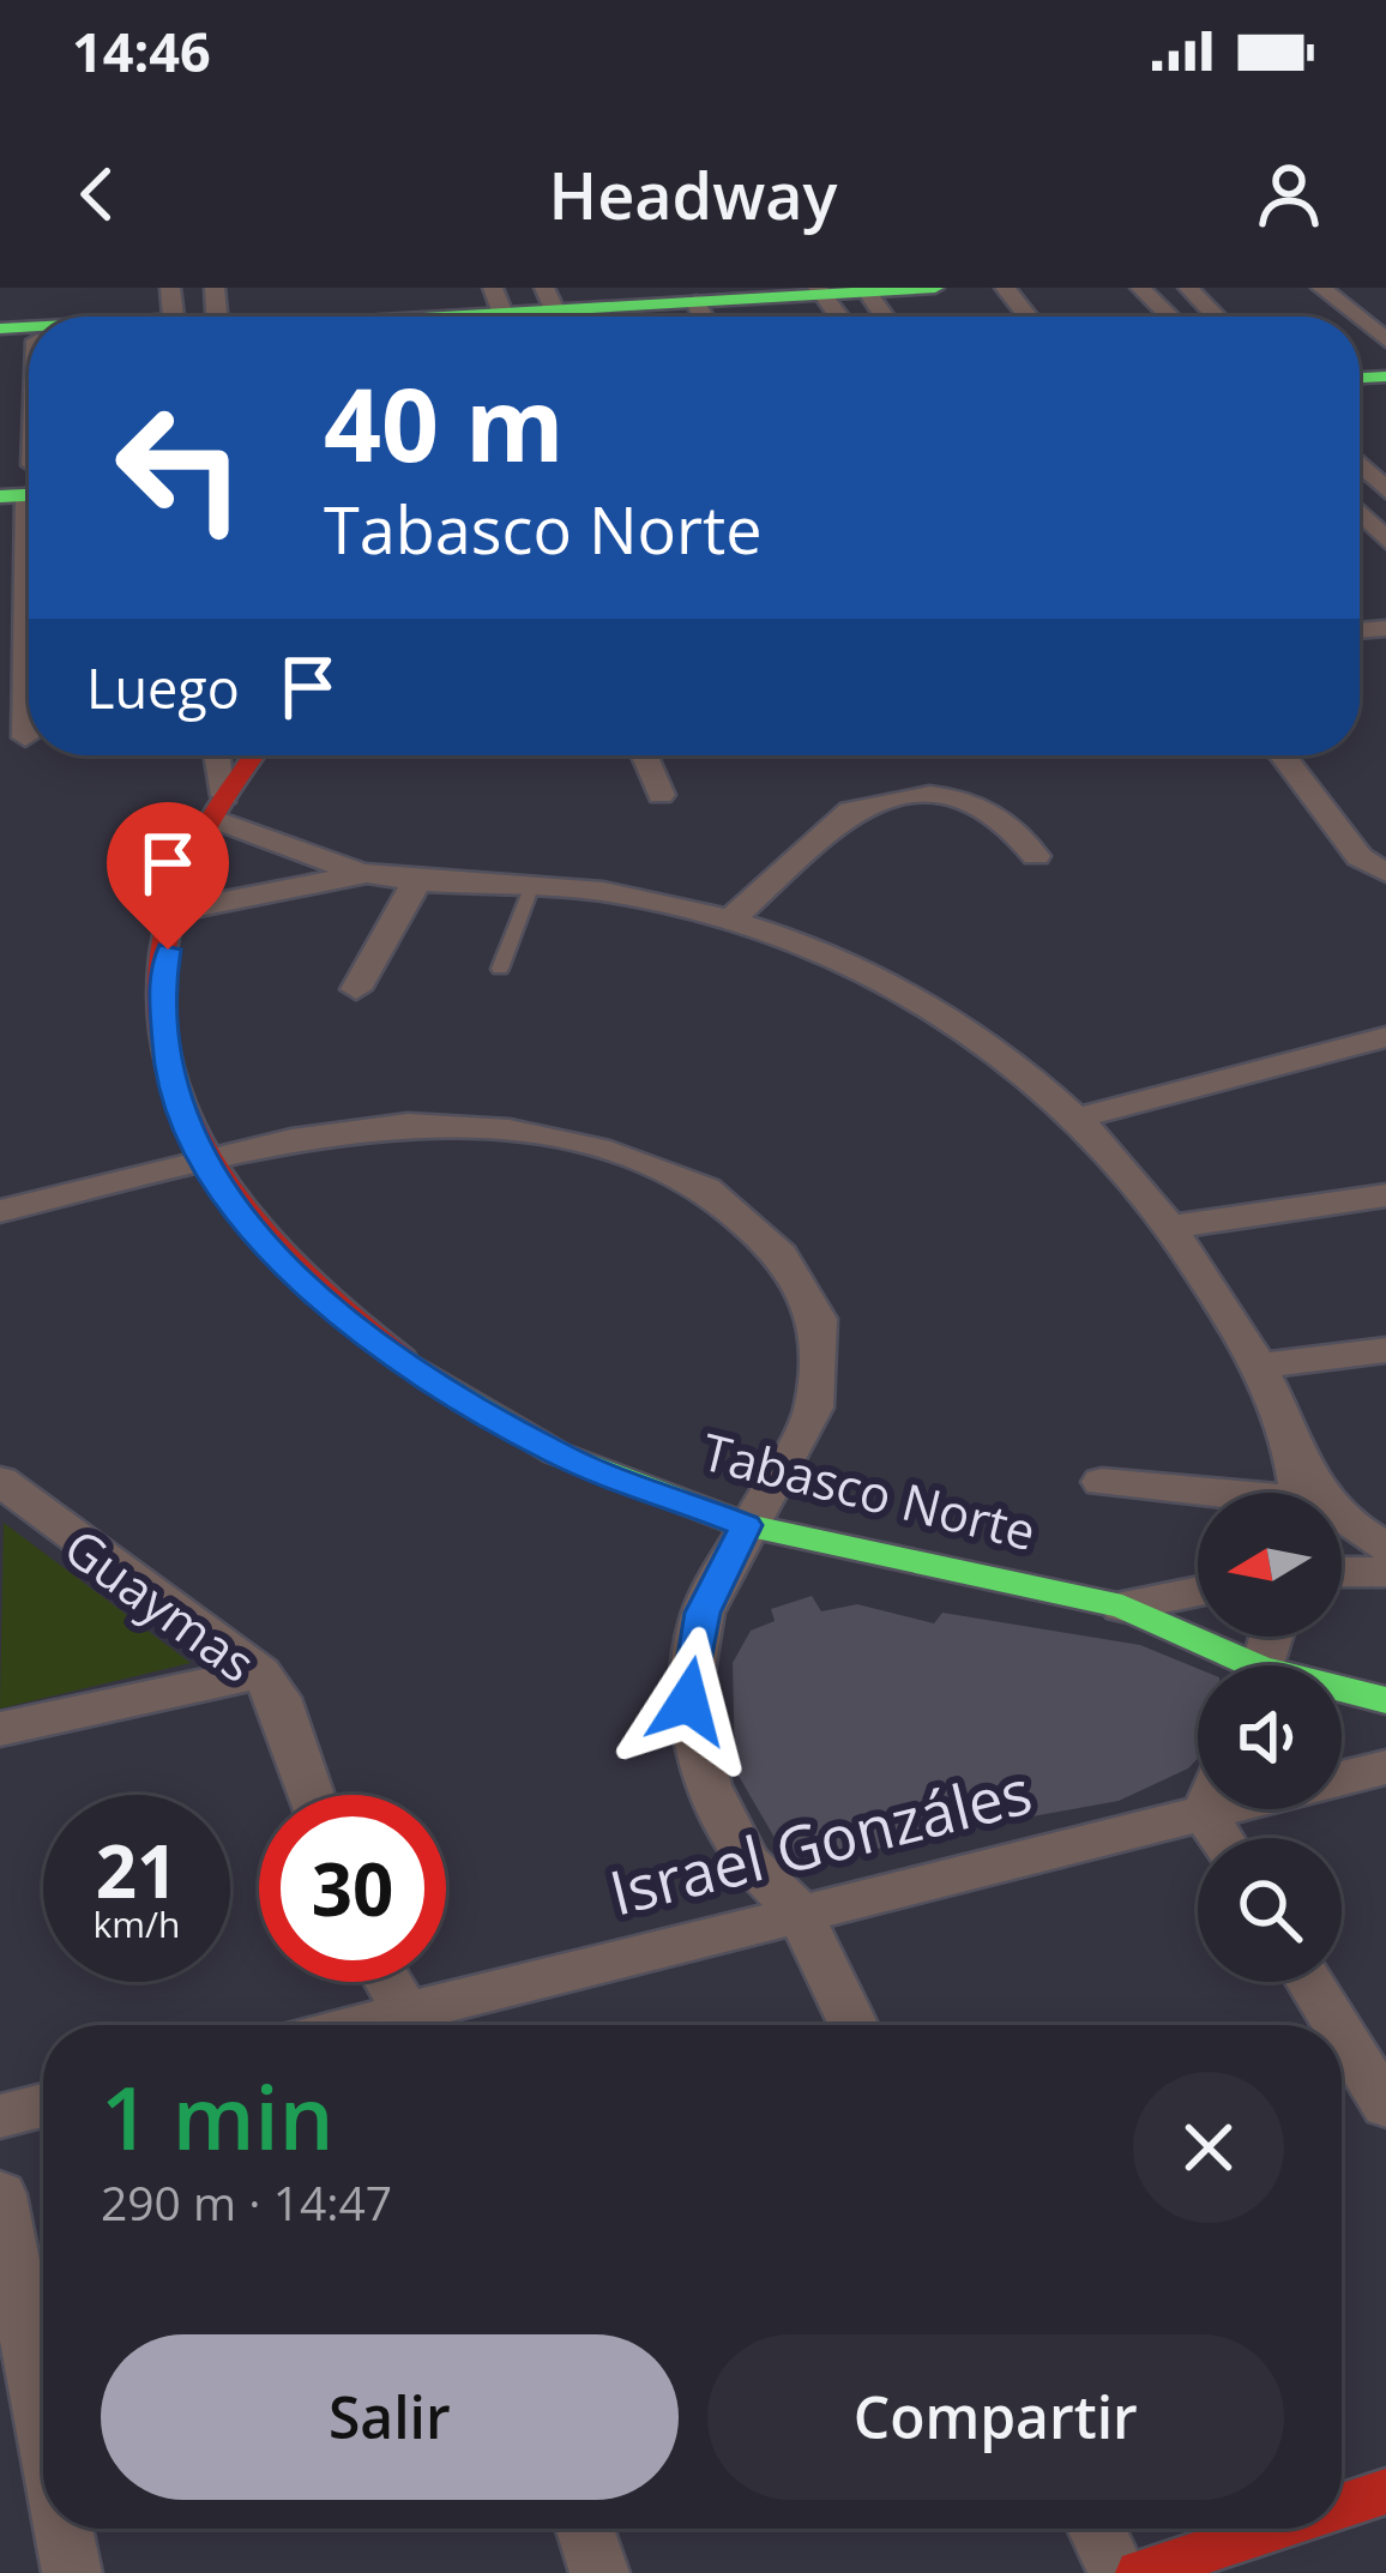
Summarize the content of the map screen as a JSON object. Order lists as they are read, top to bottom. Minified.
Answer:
{"streets":{"street":["Tabasco Norte","Guaymas","Israel Gonzáles"]},"north":"left","page":{"status":"14:46","header":"Headway","turn":["40 m","Tabasco Norte"],"then":"Luego","speed":"21 km/h","limit":"30","heading":["1 min","290 m · 14:47"],"buttons":["Salir","Compartir"]}}
